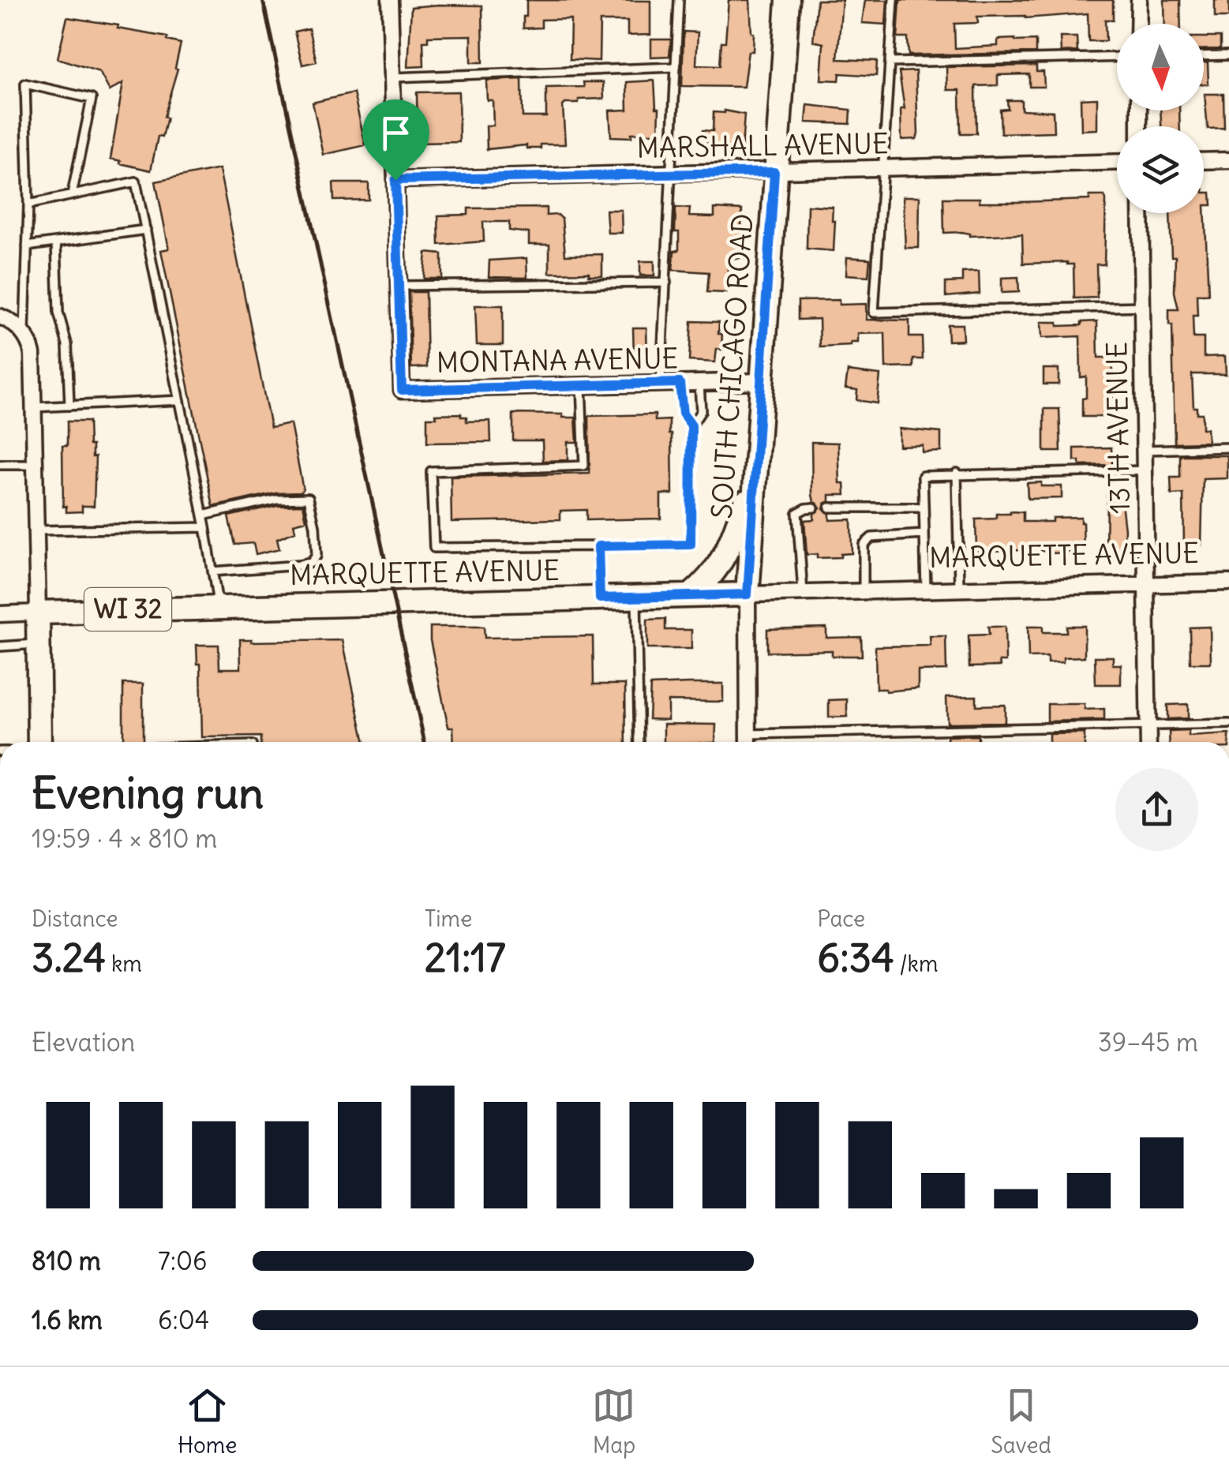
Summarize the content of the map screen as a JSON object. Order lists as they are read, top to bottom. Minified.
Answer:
{"streets":{"main road":["SOUTH CHICAGO ROAD","MARQUETTE AVENUE","WI 32"],"street":["MARSHALL AVENUE","MONTANA AVENUE","13TH AVENUE"]},"crossings":[["MARSHALL AVENUE","SOUTH CHICAGO ROAD"],["MONTANA AVENUE","SOUTH CHICAGO ROAD"],["SOUTH CHICAGO ROAD","MARQUETTE AVENUE"],["13TH AVENUE","MARQUETTE AVENUE"]],"north":"bottom","page":{"heading":["Evening run","19:59 · 4 × 810 m"],"stats":[["Distance","3.24 km"],["Time","21:17"],["Pace","6:34 /km"]],"chart":["Elevation","39–45 m"],"list":[{"name":"810 m","note":"7:06"},{"name":"1.6 km","note":"6:04"}],"tabs":["Home","Map","Saved"]}}
